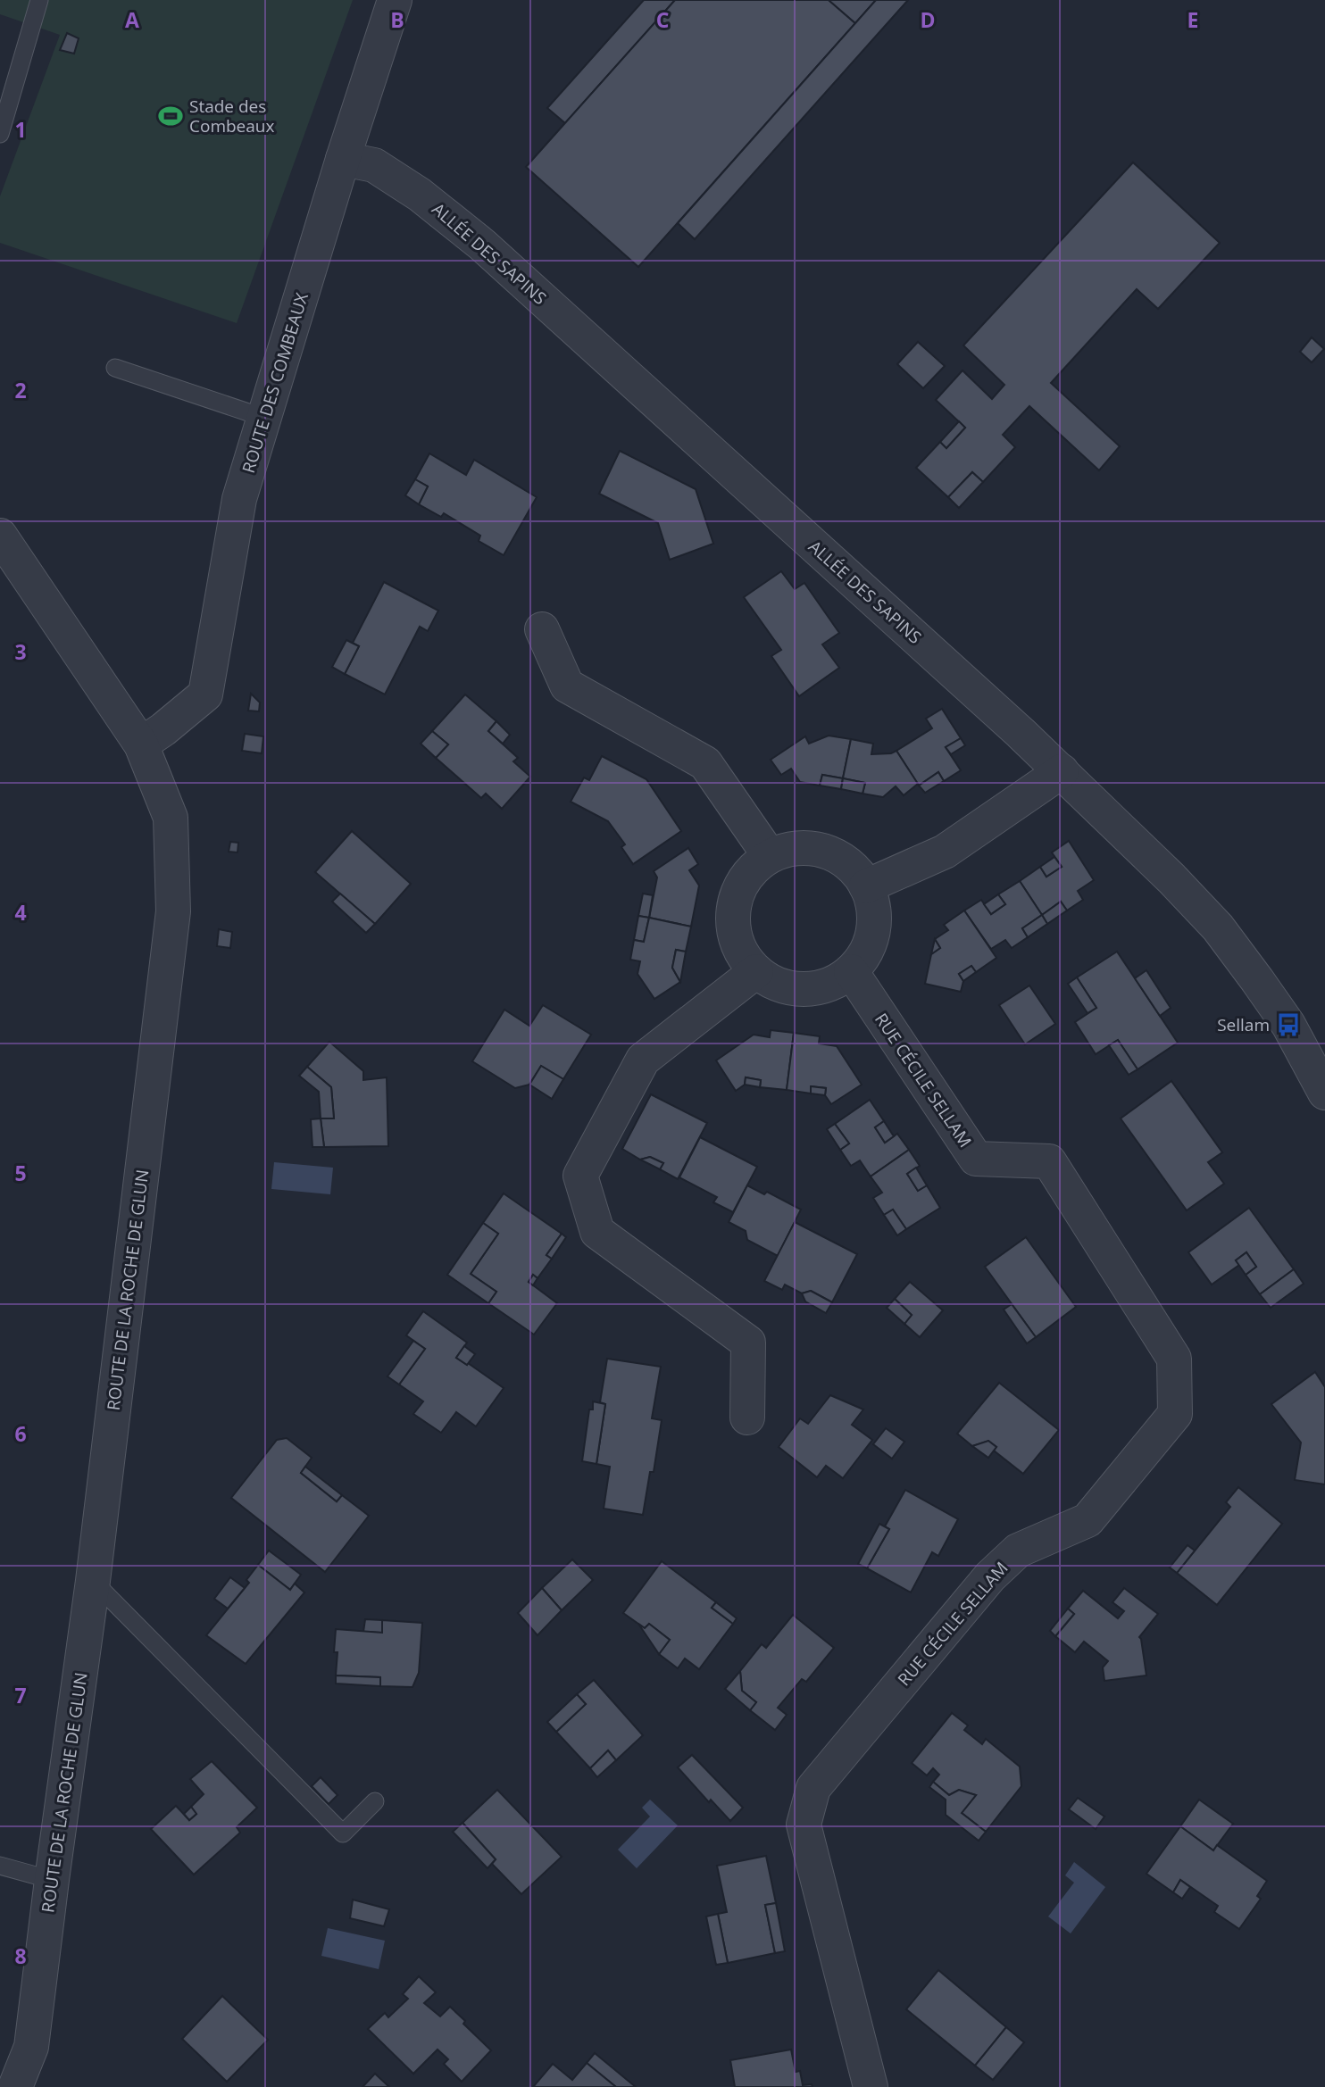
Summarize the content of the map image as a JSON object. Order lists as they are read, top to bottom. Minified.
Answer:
{"streets":{"street":["ALLÉE DES SAPINS","ROUTE DES COMBEAUX","RUE CÉCILE SELLAM","ROUTE DE LA ROCHE DE GLUN"]},"crossings":[["ALLÉE DES SAPINS","ROUTE DES COMBEAUX"],["ROUTE DES COMBEAUX","ROUTE DE LA ROCHE DE GLUN"]],"places":{"sports":["Stade des Combeaux"],"bus stop":["Sellam"]},"grid":{"columns":["A","B","C","D","E"],"rows":["1","2","3","4","5","6","7","8"]}}
